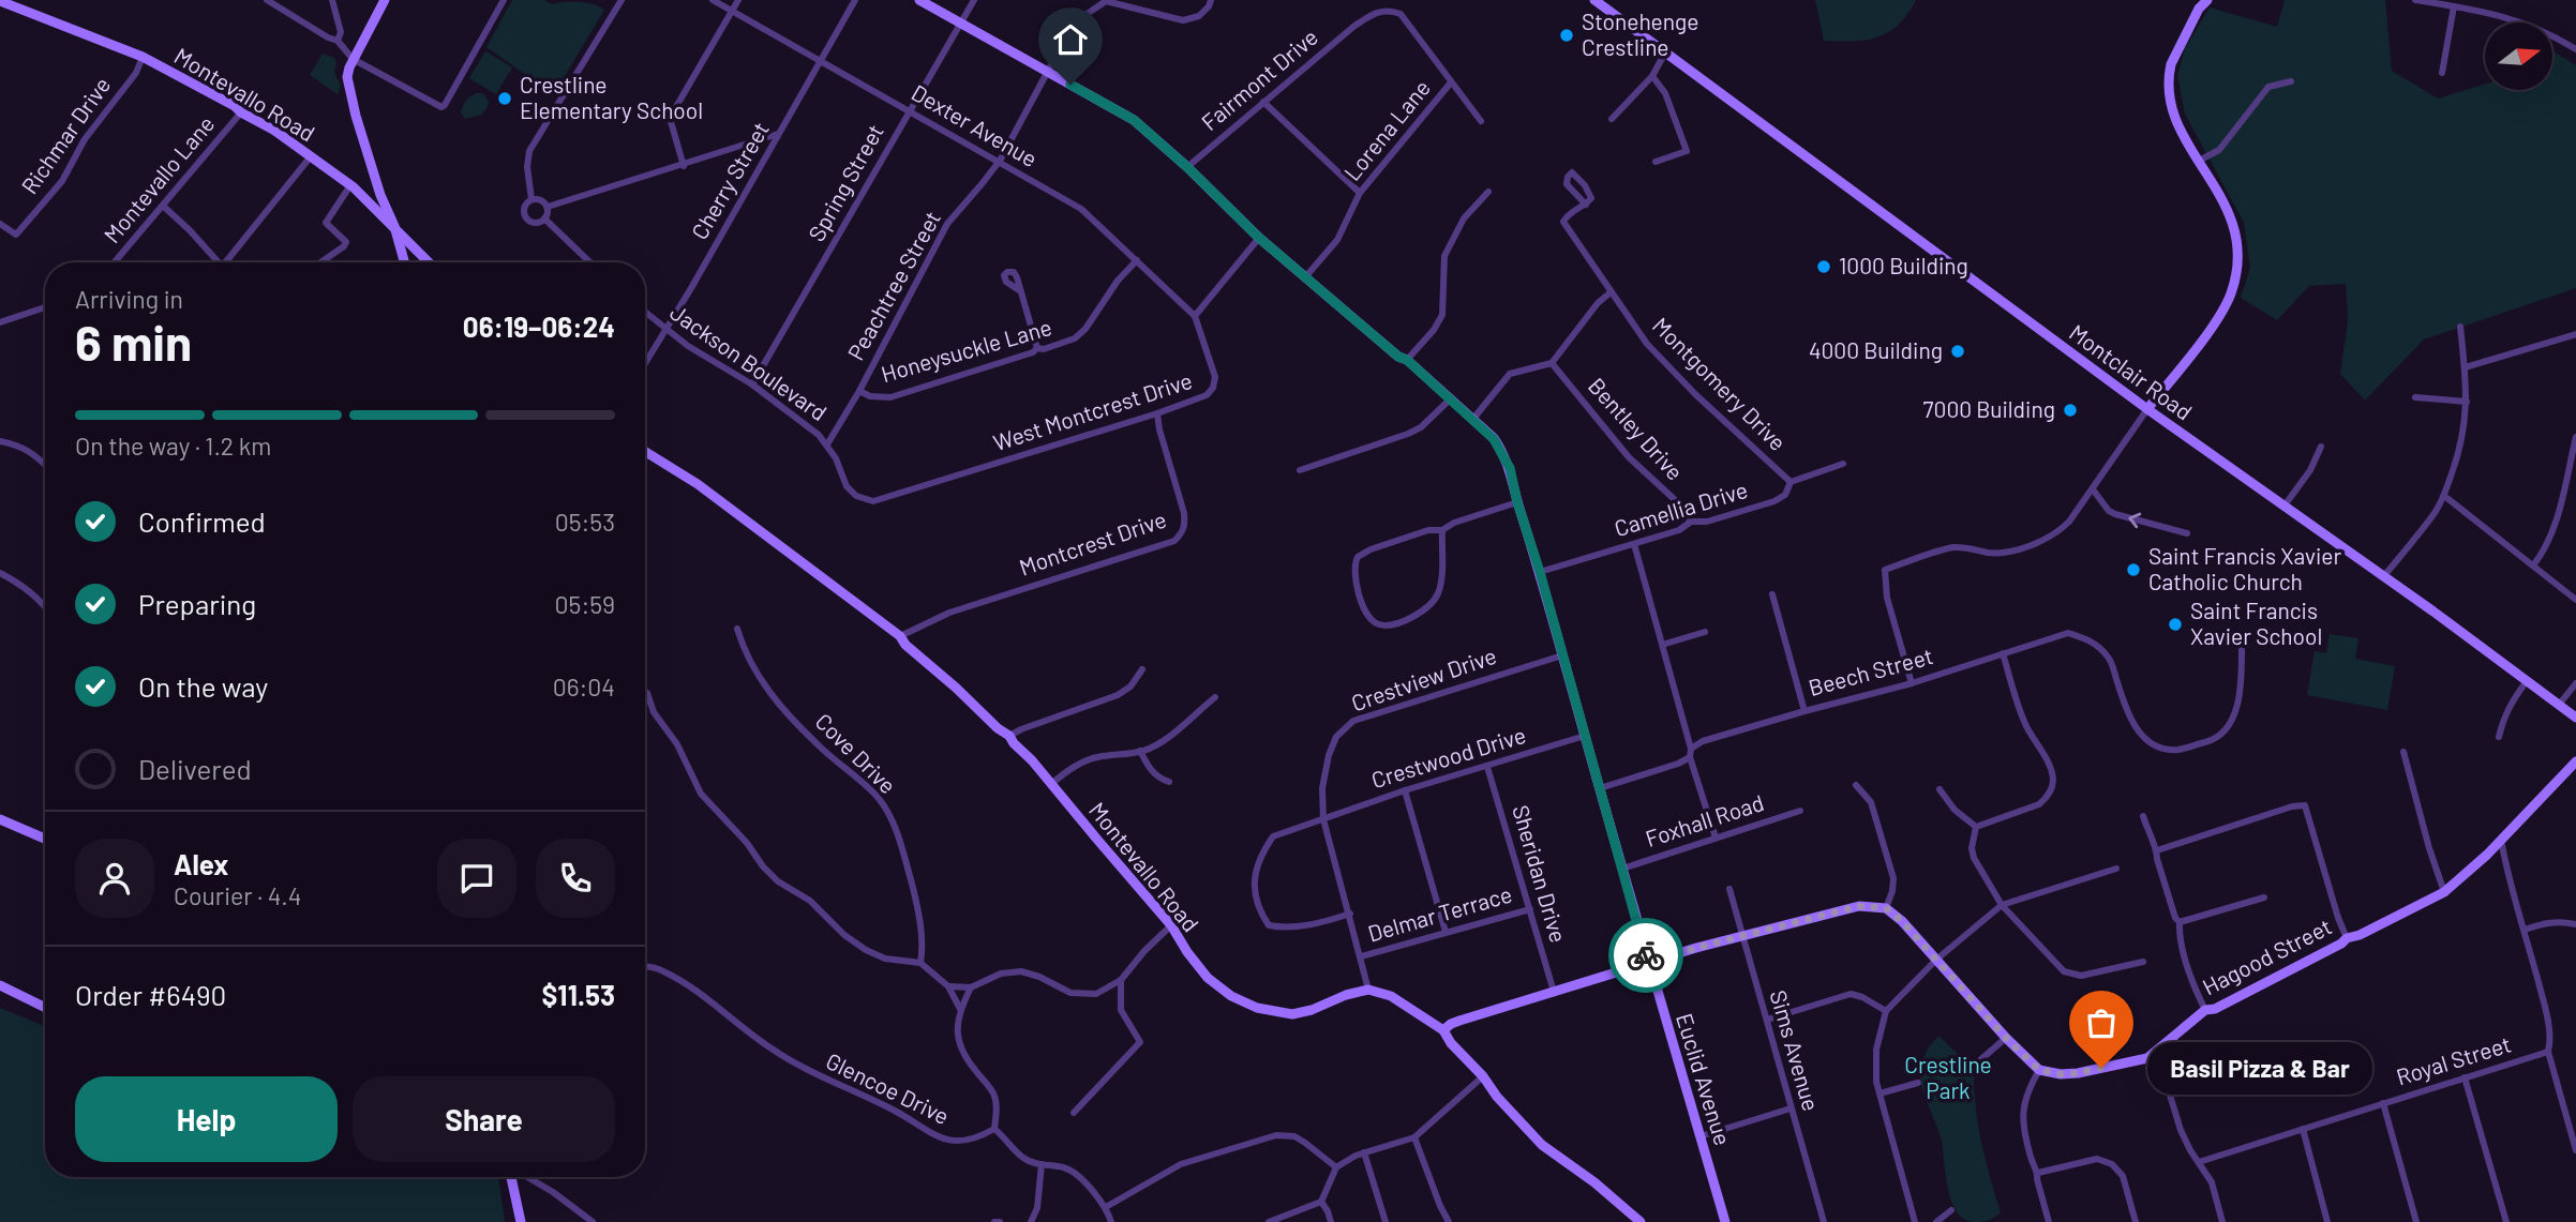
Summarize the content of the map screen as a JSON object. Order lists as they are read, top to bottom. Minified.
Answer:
{"streets":{"street":["Fairmont Drive","Montevallo Road","Dexter Avenue","Lorena Lane","Richmar Drive","Montevallo Lane","Cherry Street","Spring Street","Peachtree Street","Honeysuckle Lane","Jackson Boulevard","Montclair Road","Montgomery Drive","West Montcrest Drive","Bentley Drive","Camellia Drive","Montcrest Drive","Beech Street","Crestview Drive","Cove Drive","Crestwood Drive","Foxhall Road","Sheridan Drive","Delmar Terrace","Hagood Street","Sims Avenue","Royal Street","Euclid Avenue","Glencoe Drive"]},"crossings":[["Fairmont Drive","Lorena Lane"],["Fairmont Drive","Euclid Avenue"],["Montevallo Road","Richmar Drive"],["Montevallo Road","Montevallo Lane"],["Montevallo Road","Montcrest Drive"],["Montevallo Road","Crestview Drive"],["Dexter Avenue","Cherry Street"],["Dexter Avenue","Spring Street"],["Dexter Avenue","Peachtree Street"],["Dexter Avenue","Honeysuckle Lane"],["Dexter Avenue","West Montcrest Drive"],["Lorena Lane","Euclid Avenue"],["Cherry Street","Jackson Boulevard"],["Spring Street","Jackson Boulevard"],["Spring Street","Euclid Avenue"],["Peachtree Street","Honeysuckle Lane"],["Peachtree Street","Jackson Boulevard"],["Peachtree Street","Euclid Avenue"],["Jackson Boulevard","West Montcrest Drive"],["Montgomery Drive","Camellia Drive"],["West Montcrest Drive","Montcrest Drive"],["Bentley Drive","Camellia Drive"],["Camellia Drive","Euclid Avenue"],["Crestview Drive","Crestwood Drive"],["Crestview Drive","Delmar Terrace"],["Crestview Drive","Euclid Avenue"],["Crestwood Drive","Sheridan Drive"],["Crestwood Drive","Euclid Avenue"],["Foxhall Road","Euclid Avenue"],["Sheridan Drive","Delmar Terrace"]],"parks":["Crestline Park"],"places":["Stonehenge Crestline","Crestline Elementary School","1000 Building","4000 Building","7000 Building","Saint Francis Xavier Catholic Church","Saint Francis Xavier School","Basil Pizza & Bar"],"north":"right","page":{"heading":["6 min","Arriving in","06:19–06:24"],"panel":["Alex","Courier · 4.4","Order #6490","$11.53"],"bar":"On the way · 1.2 km","list":[["Confirmed","05:53"],["Preparing","05:59"],["On the way","06:04"],"Delivered"],"bubble":"Basil Pizza & Bar","buttons":["Help","Share"]}}
